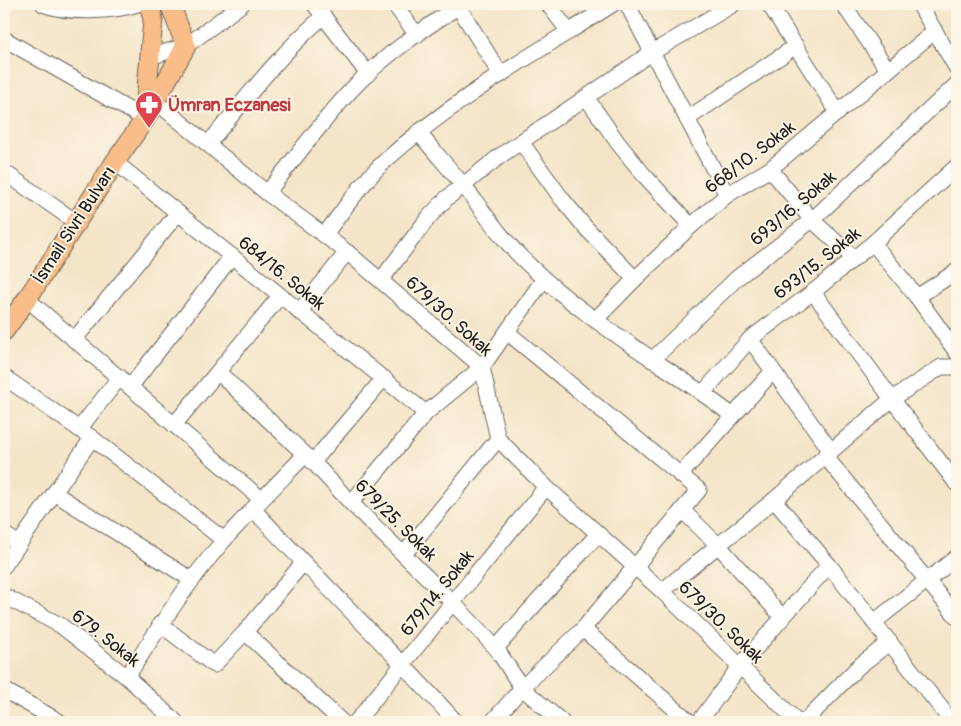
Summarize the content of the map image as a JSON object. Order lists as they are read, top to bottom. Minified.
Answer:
{"streets":{"main road":["İsmail Sivri Bulvarı"],"street":["668/10. Sokak","693/16. Sokak","693/15. Sokak","684/16. Sokak","679/30. Sokak","679/25. Sokak","679/14. Sokak","679. Sokak"]},"crossings":[["İsmail Sivri Bulvarı","684/16. Sokak"],["İsmail Sivri Bulvarı","679/30. Sokak"],["679/30. Sokak","679/14. Sokak"],["679/25. Sokak","679/14. Sokak"]],"places":{"pharmacy":["Ümran Eczanesi"]}}
